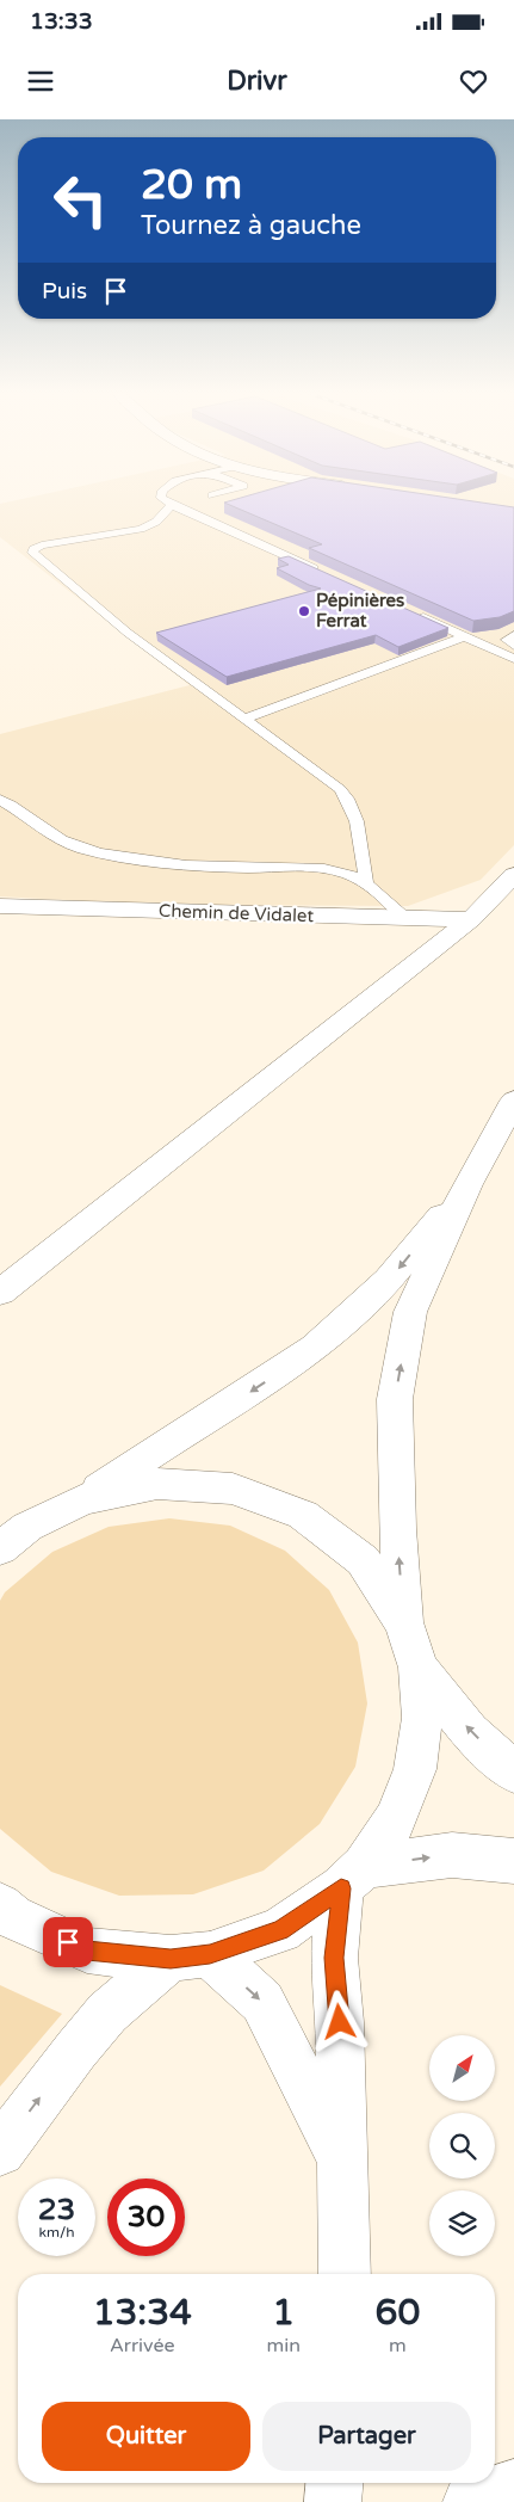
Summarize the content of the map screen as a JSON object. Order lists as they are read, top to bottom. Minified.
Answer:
{"streets":{"street":["Chemin de Vidalet"]},"places":["Pépinières Ferrat"],"north":"top right","page":{"status":"13:33","header":"Drivr","turn":["20 m","Tournez à gauche"],"then":"Puis","speed":"23 km/h","limit":"30","eta":["13:34","Arrivée","1","min","60","m"],"buttons":["Quitter","Partager"]}}
